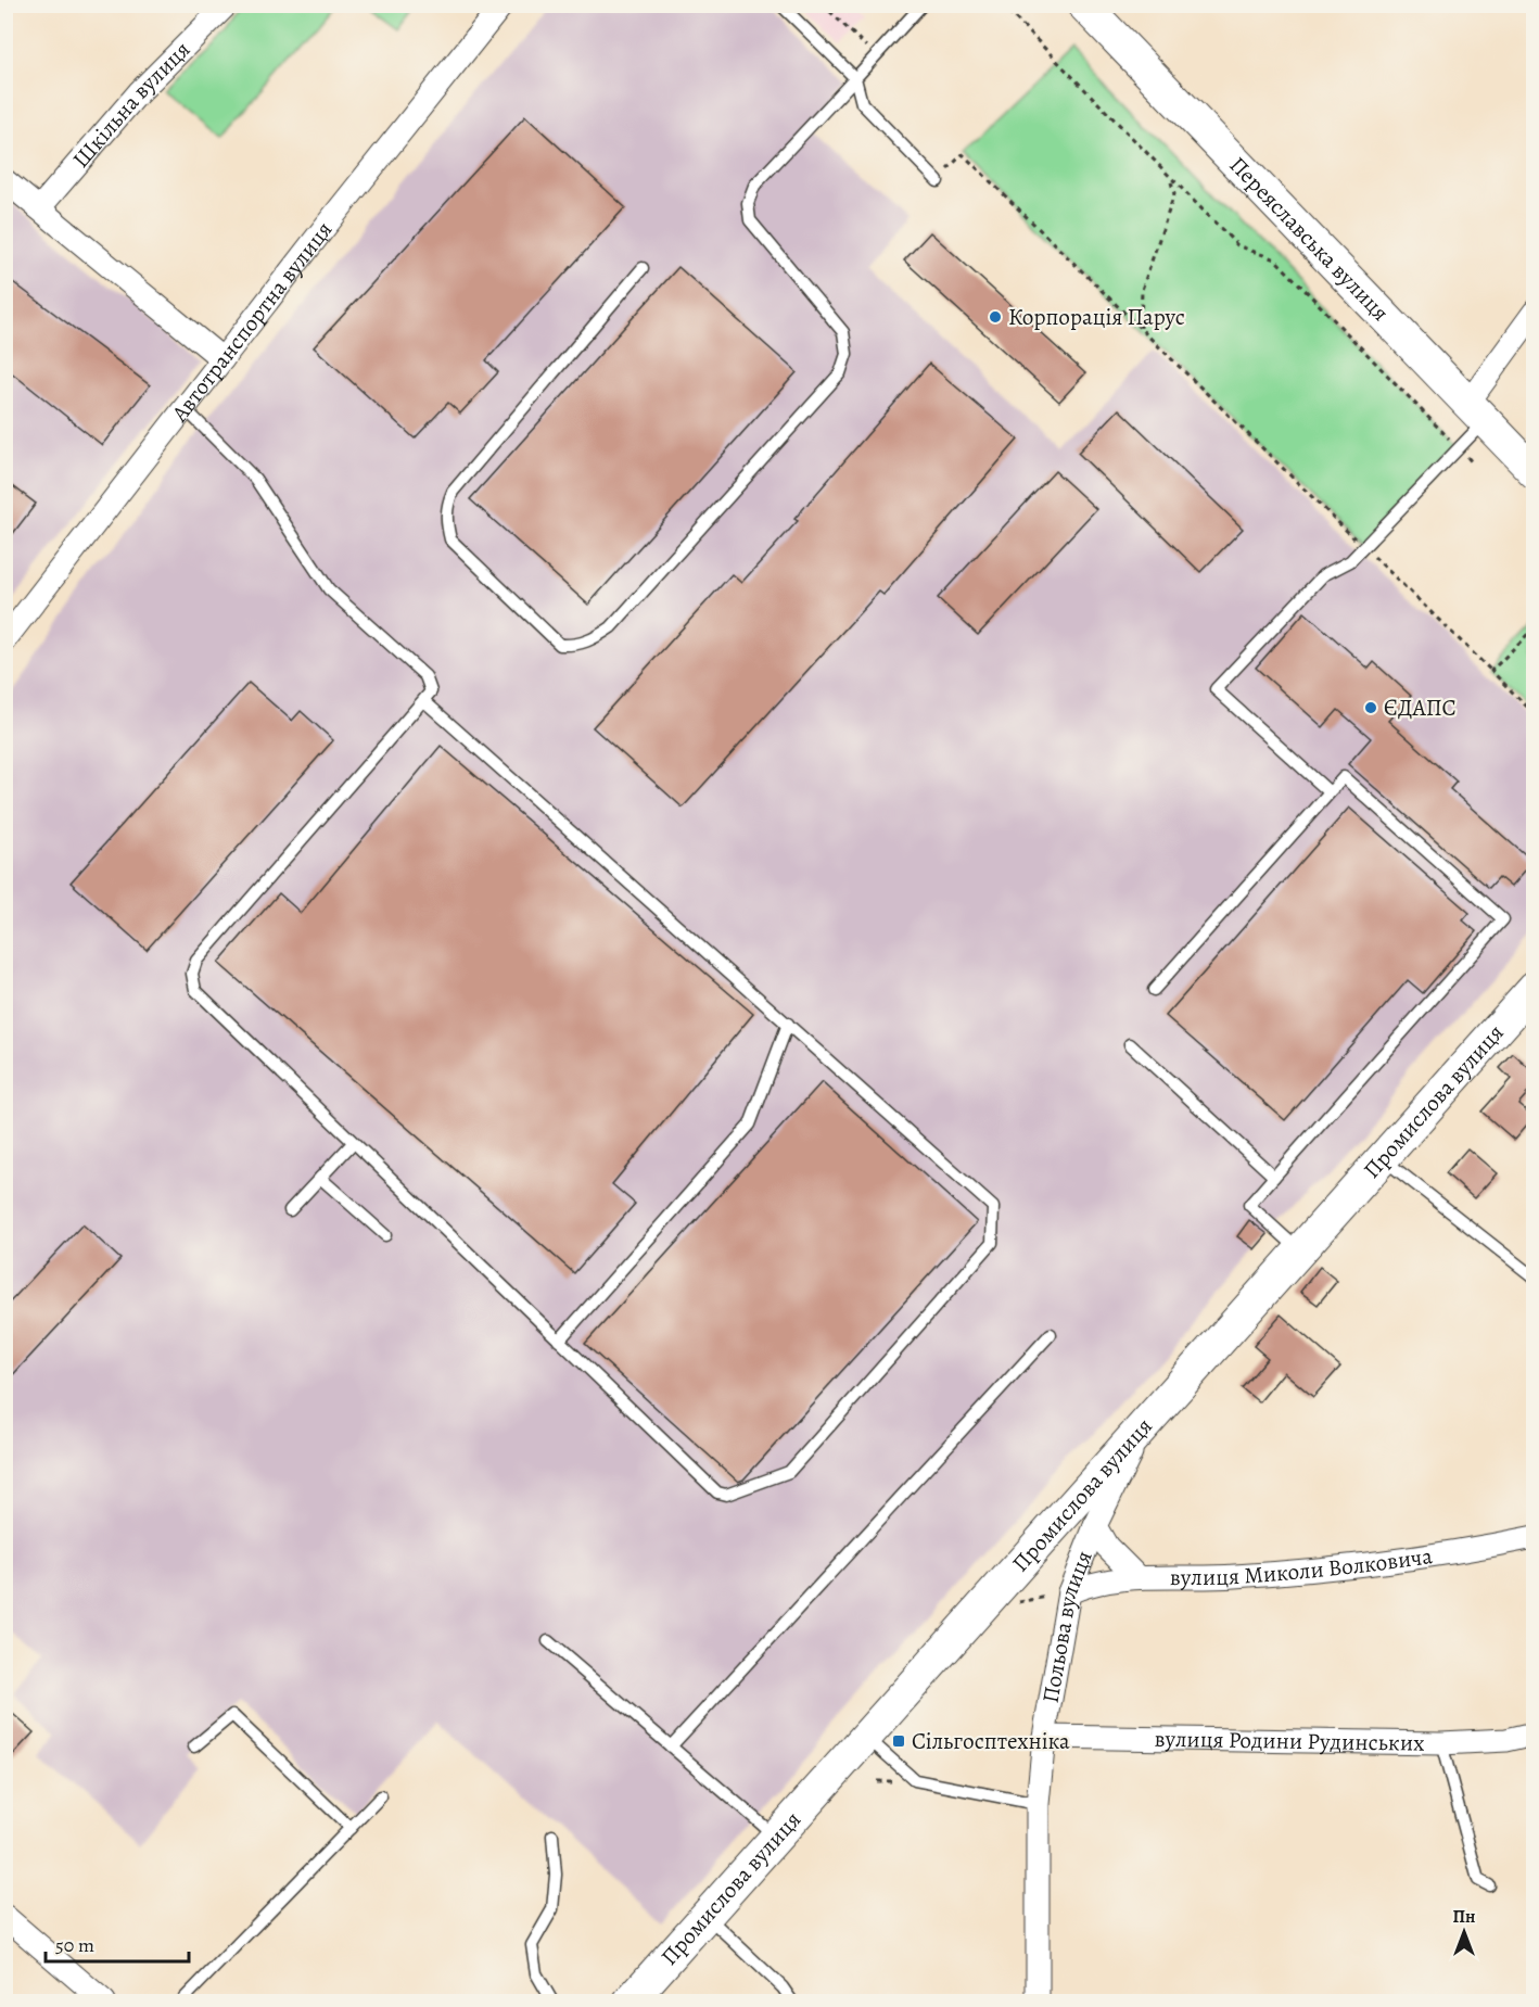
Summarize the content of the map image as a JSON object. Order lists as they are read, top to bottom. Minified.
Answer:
{"streets":{"street":["Шкільна вулиця","Переяславська вулиця","Автотранспортна вулиця","Промислова вулиця","вулиця Миколи Волковича","Польова вулиця","вулиця Родини Рудинських"]},"crossings":[["Промислова вулиця","Польова вулиця"],["вулиця Миколи Волковича","Польова вулиця"],["Польова вулиця","вулиця Родини Рудинських"]],"places":{"other":["Корпорація Парус","ЄДАПС"],"transit":["Сільгосптехніка"]},"scale_bar":"50 m","north":"top"}
